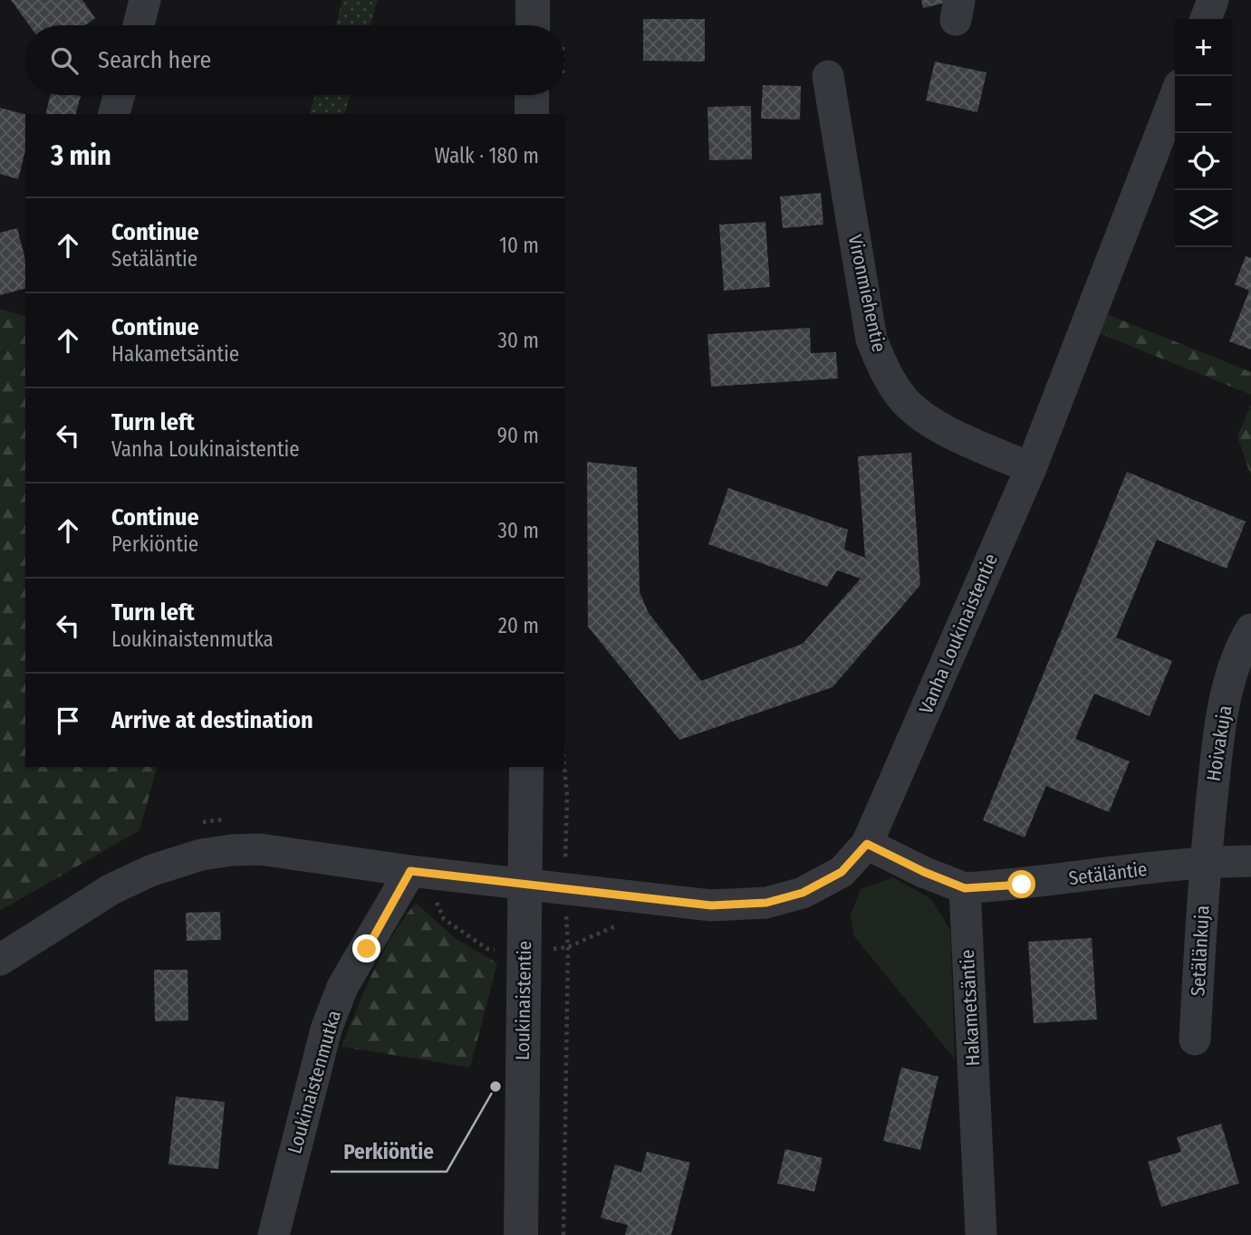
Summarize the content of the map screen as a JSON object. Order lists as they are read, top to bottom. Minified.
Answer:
{"streets":{"street":["Vironmiehentie","Vanha Loukinaistentie","Hoivakuja","Setäläntie","Setälänkuja","Loukinaistentie","Hakametsäntie","Loukinaistenmutka"]},"crossings":[["Vironmiehentie","Vanha Loukinaistentie"],["Vanha Loukinaistentie","Loukinaistentie"],["Vanha Loukinaistentie","Loukinaistenmutka"],["Hoivakuja","Setäläntie"],["Hoivakuja","Setälänkuja"],["Setäläntie","Setälänkuja"],["Setäläntie","Hakametsäntie"]],"places":["Perkiöntie"],"page":{"map_buttons":["+","−"],"search":"Search here","heading":["3 min","Walk · 180 m"],"list":[["Continue","Setäläntie","10 m"],["Continue","Hakametsäntie","30 m"],["Turn left","Vanha Loukinaistentie","90 m"],["Continue","Perkiöntie","30 m"],["Turn left","Loukinaistenmutka","20 m"],"Arrive at destination"]}}
